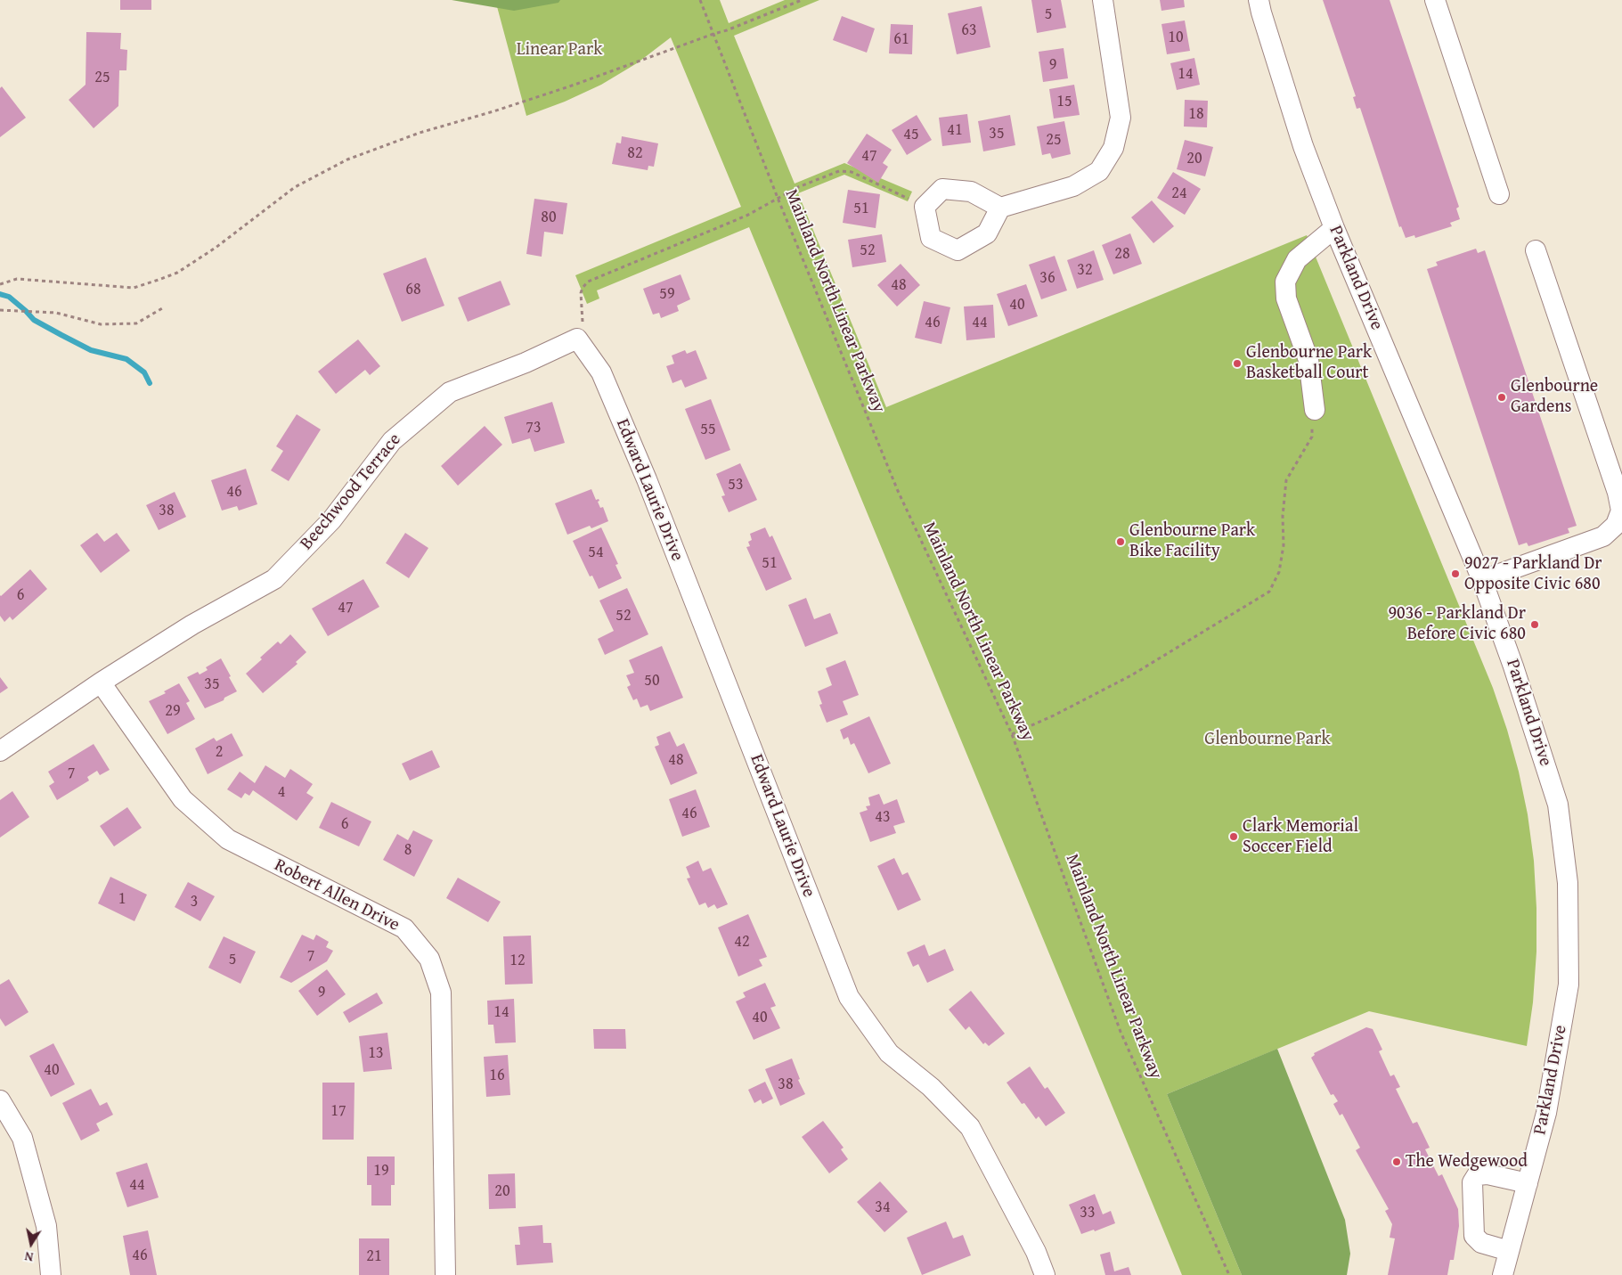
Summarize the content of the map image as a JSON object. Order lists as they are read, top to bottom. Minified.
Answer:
{"streets":{"street":["Parkland Drive","Edward Laurie Drive","Beechwood Terrace","Robert Allen Drive"],"path":["Mainland North Linear Parkway"]},"crossings":[["Edward Laurie Drive","Beechwood Terrace"],["Beechwood Terrace","Robert Allen Drive"]],"parks":["Linear Park","Glenbourne Park"],"places":["Glenbourne Park Basketball Court","Glenbourne Gardens","Glenbourne Park Bike Facility","9027 - Parkland Dr Opposite Civic 680","9036 - Parkland Dr Before Civic 680","Clark Memorial Soccer Field","The Wedgewood"],"house_numbers":["5","63","10","61","9","14","25","15","18","41","35","45","25","82","47","20","24","51","80","52","28","32","36","48","68","59","40","46","44","73","55","53","46","38","54","51","6","47","52","50","35","29","2","48","7","4","46","43","6","8","1","3","42","7","5","12","9","14","40","13","40","16","38","17","19","44","20","34","33","46","21"],"north":"bottom"}
